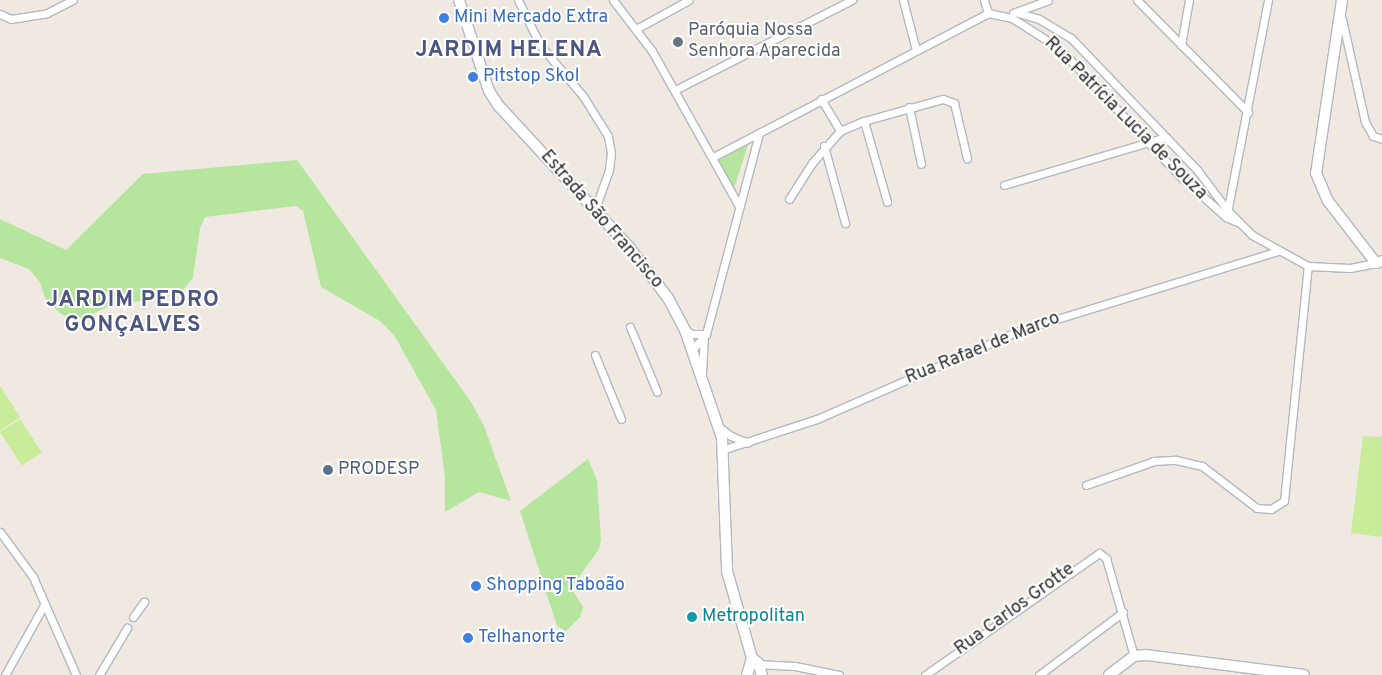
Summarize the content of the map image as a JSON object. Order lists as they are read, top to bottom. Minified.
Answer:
{"streets":{"main road":["Estrada São Francisco"],"street":["Rua Patrícia Lucia de Souza","Rua Rafael de Marco","Rua Carlos Grotte"]},"crossings":[["Rua Patrícia Lucia de Souza","Rua Rafael de Marco"],["Estrada São Francisco","Rua Rafael de Marco"]],"districts":["JARDIM HELENA","JARDIM PEDRO GONÇALVES"],"places":["Mini Mercado Extra","Paróquia Nossa Senhora Aparecida","Pitstop Skol","PRODESP","Shopping Taboão","Metropolitan","Telhanorte"]}
